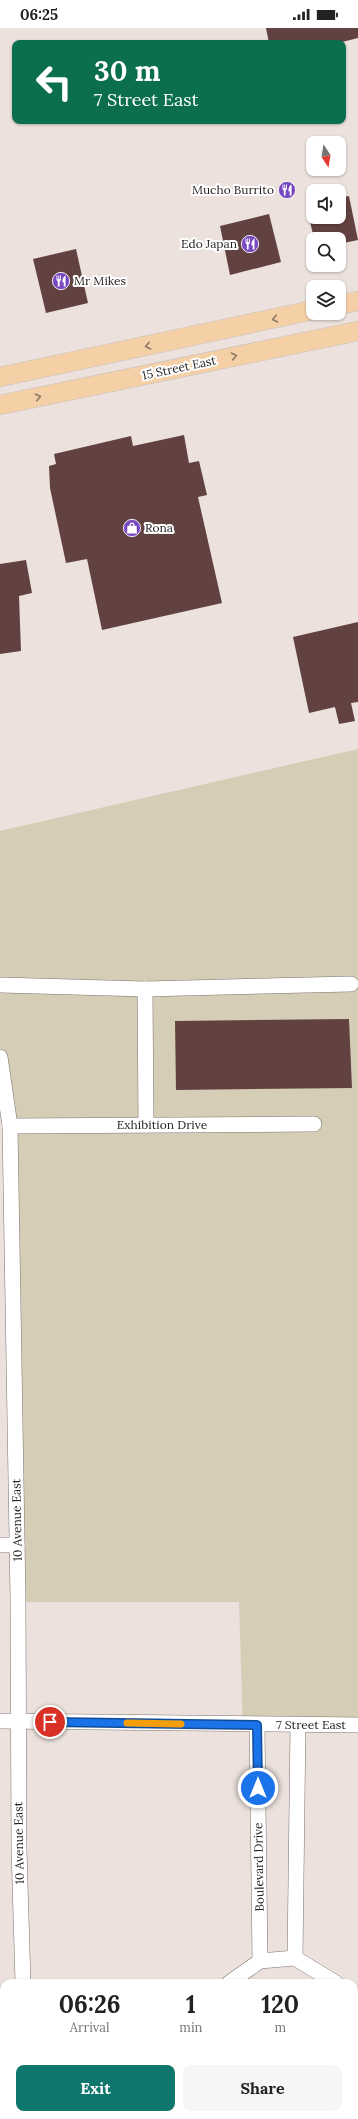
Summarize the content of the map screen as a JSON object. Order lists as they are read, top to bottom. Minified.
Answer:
{"streets":{"main road":["15 Street East"],"street":["Exhibition Drive","10 Avenue East","7 Street East","Boulevard Drive"]},"crossings":[["Exhibition Drive","10 Avenue East"],["10 Avenue East","7 Street East"],["7 Street East","Boulevard Drive"]],"places":{"restaurant":["Mucho Burrito","Edo Japan","Mr Mikes"],"shop":["Rona"]},"north":"bottom","page":{"status":"06:25","turn":["30 m","7 Street East"],"eta":["06:26","Arrival","1","min","120","m"],"buttons":["Exit","Share"]}}
